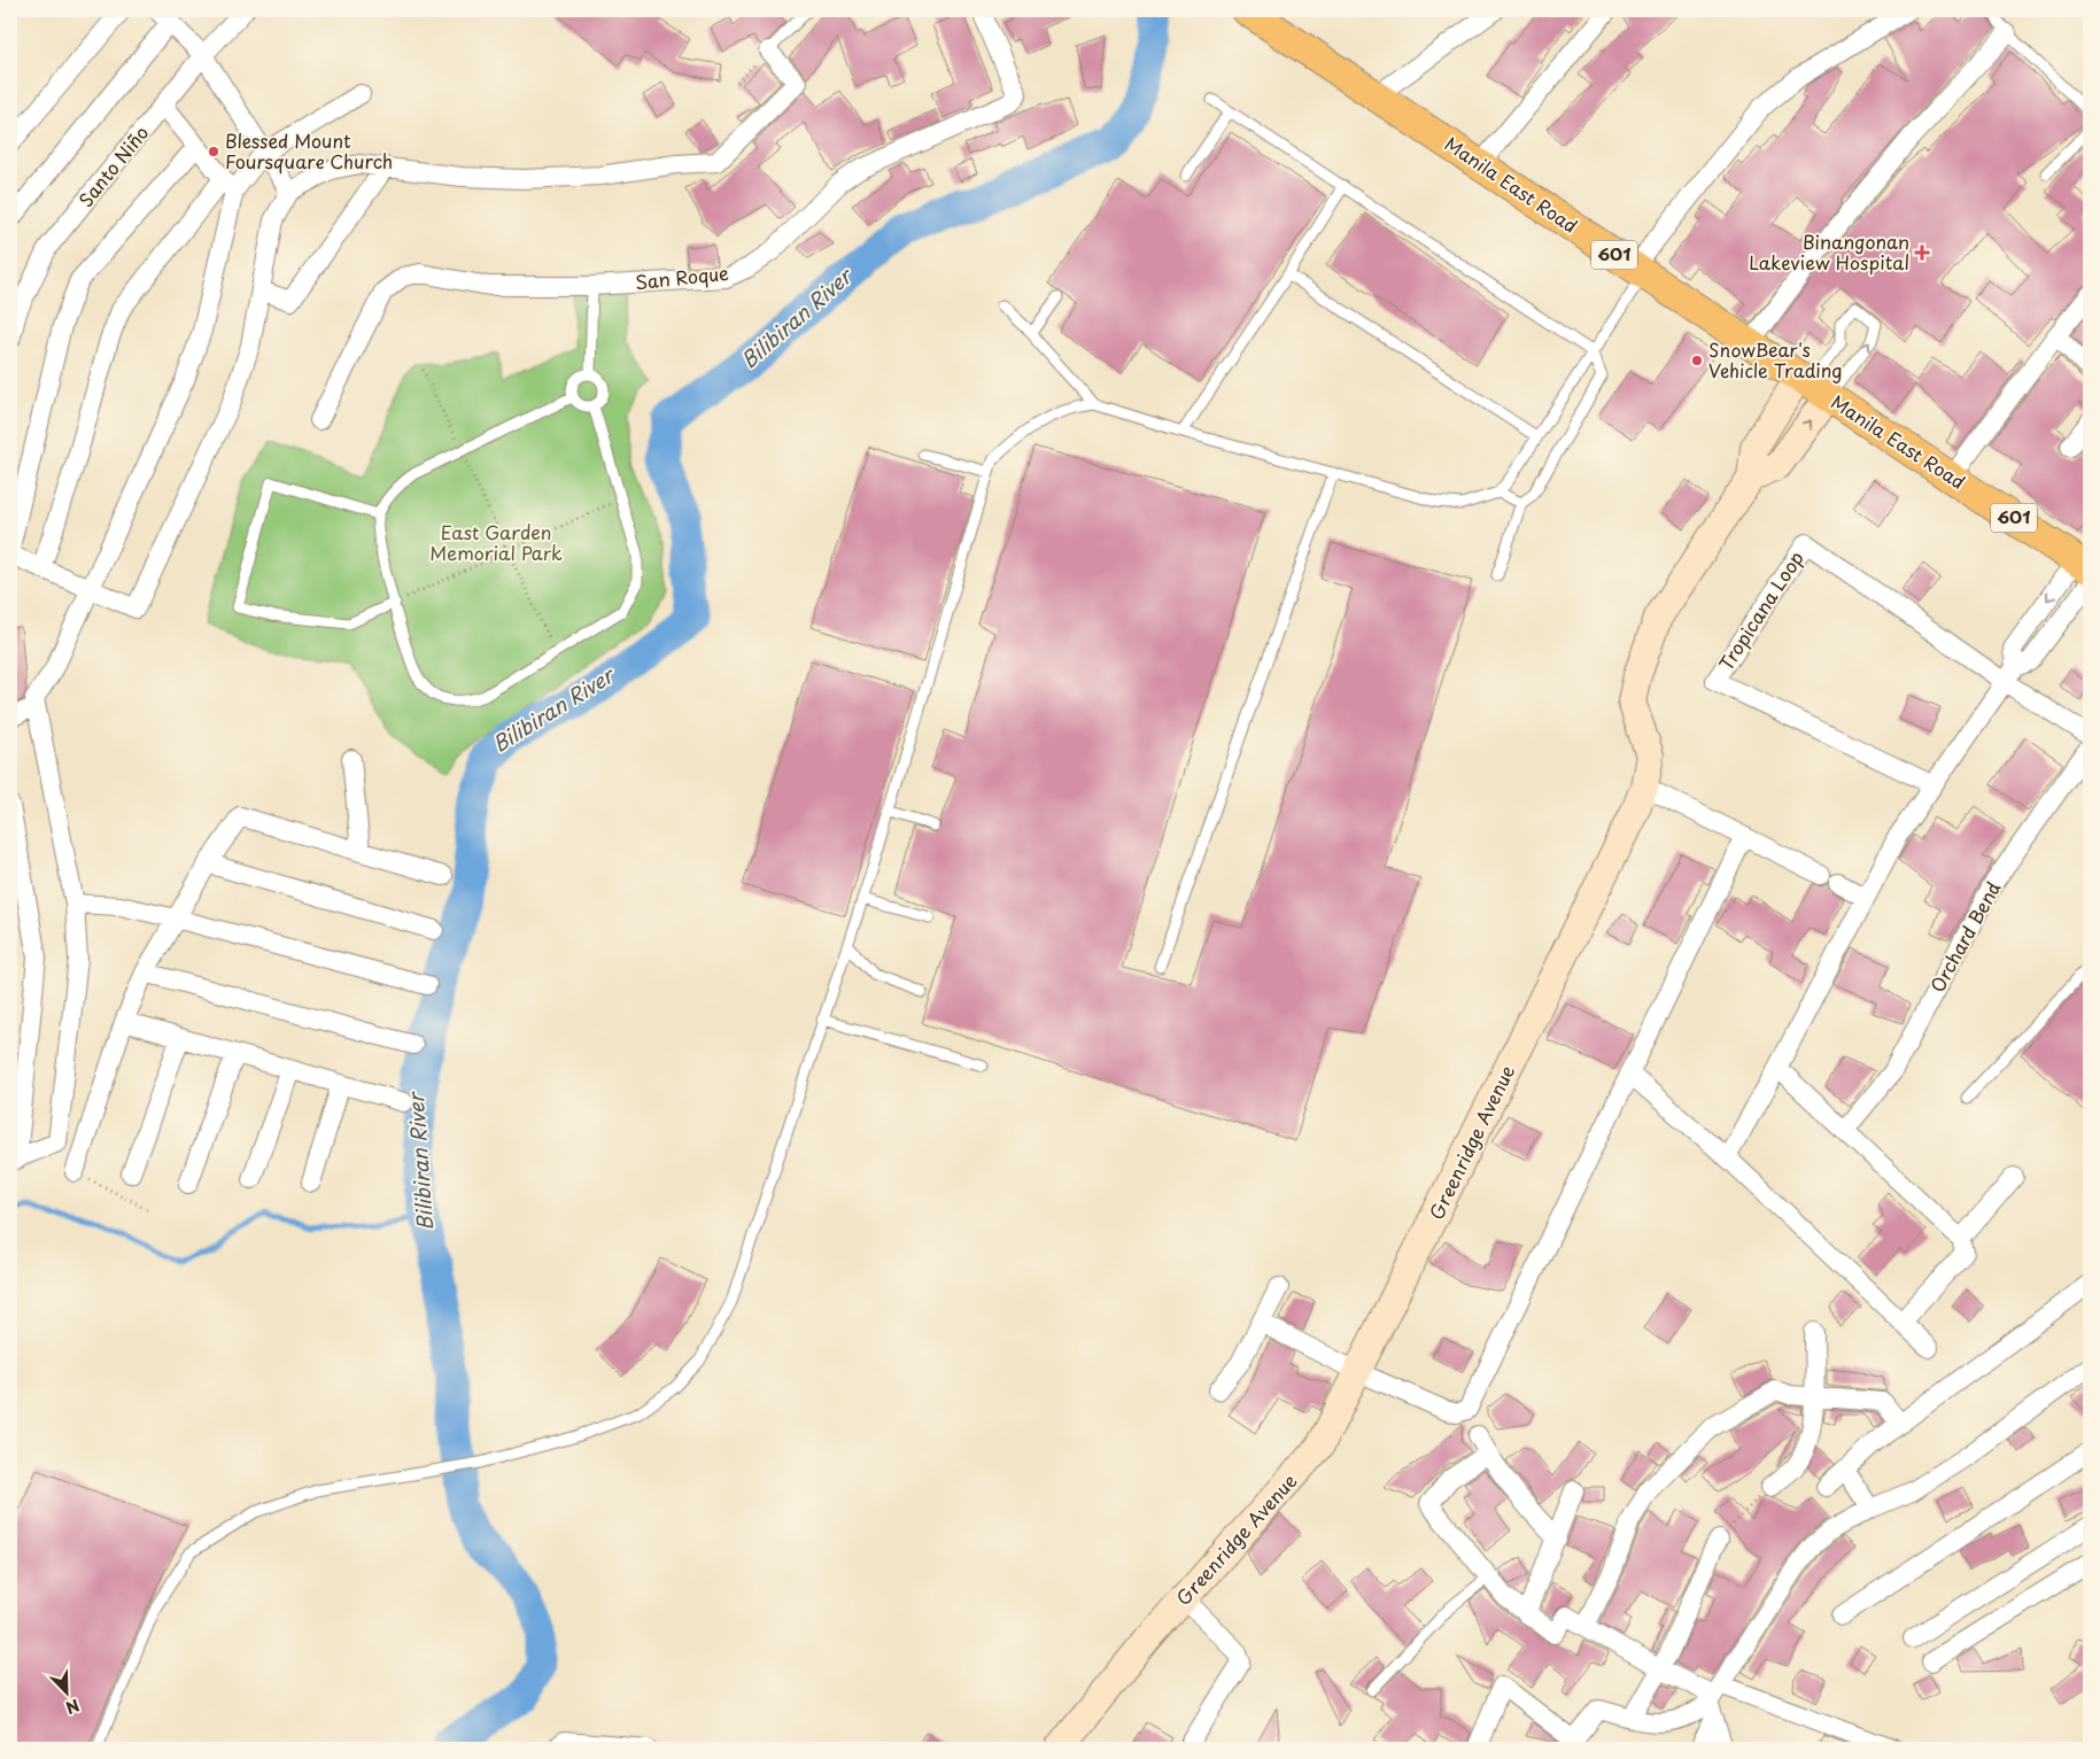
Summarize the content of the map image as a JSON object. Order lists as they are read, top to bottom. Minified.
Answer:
{"streets":{"main road":["Manila East Road","601"],"street":["Santo Niño","San Roque","Tropicana Loop","Orchard Bend","Greenridge Avenue"]},"crossings":[["Manila East Road","Greenridge Avenue"]],"water":["Bilibiran River"],"parks":["East Garden Memorial Park"],"places":{"other":["Blessed Mount Foursquare Church","SnowBear's Vehicle Trading"],"health":["Binangonan Lakeview Hospital"]},"north":"bottom right"}
